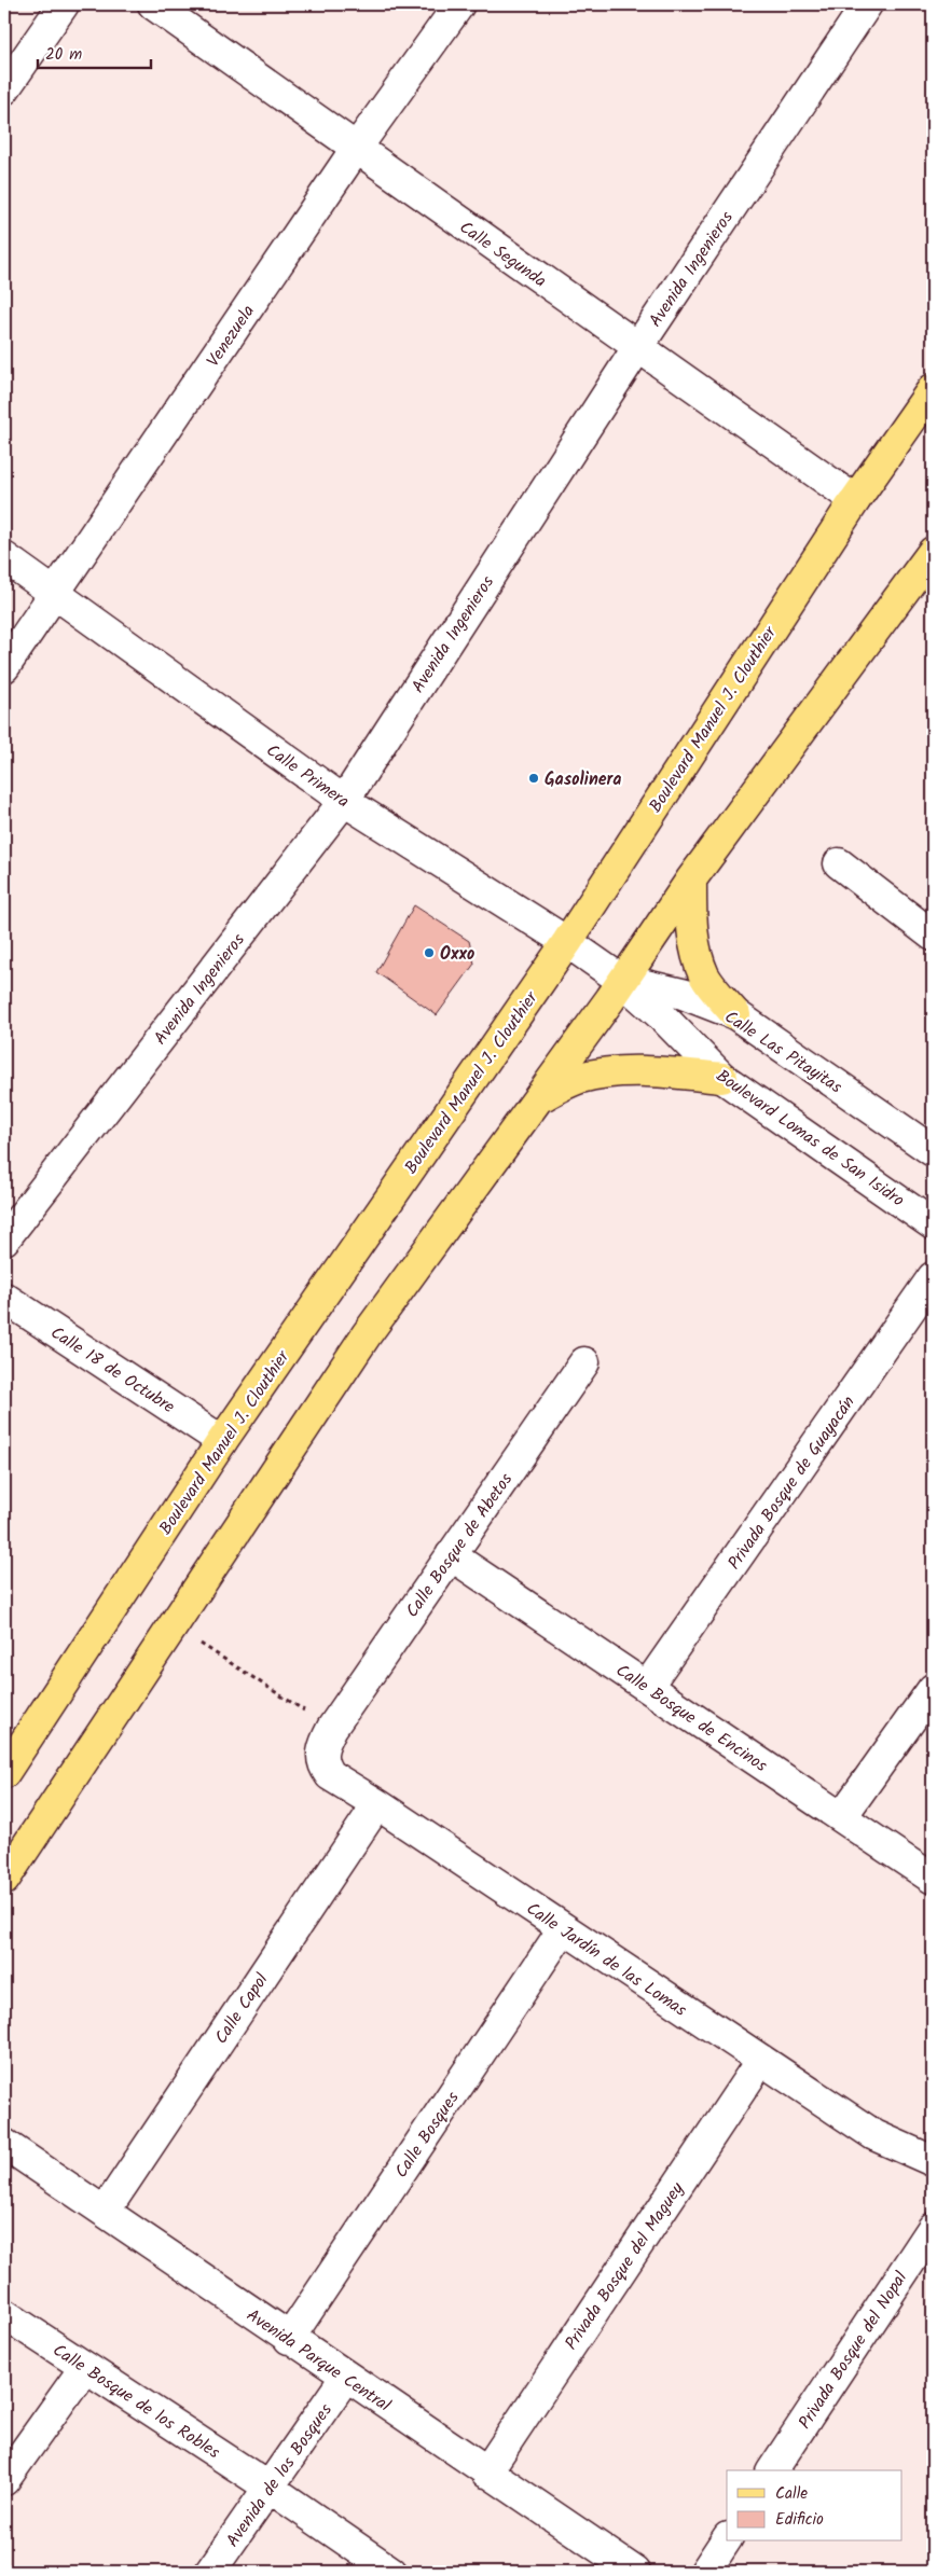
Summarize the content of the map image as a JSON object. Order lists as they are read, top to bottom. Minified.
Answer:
{"streets":{"main road":["Boulevard Manuel J. Clouthier"],"street":["Calle Segunda","Avenida Ingenieros","Venezuela","Calle Primera","Calle Las Pitayitas","Boulevard Lomas de San Isidro","Calle 18 de Octubre","Privada Bosque de Guayacán","Calle Bosque de Abetos","Calle Bosque de Encinos","Calle Jardín de las Lomas","Calle Capol","Calle Bosques","Privada Bosque del Maguey","Privada Bosque del Nopal","Avenida Parque Central","Calle Bosque de los Robles","Avenida de los Bosques"]},"crossings":[["Calle Segunda","Avenida Ingenieros"],["Calle Segunda","Venezuela"],["Calle Segunda","Boulevard Manuel J. Clouthier"],["Avenida Ingenieros","Calle Primera"],["Venezuela","Calle Primera"],["Boulevard Manuel J. Clouthier","Calle Primera"],["Boulevard Manuel J. Clouthier","Calle 18 de Octubre"],["Calle Primera","Calle Las Pitayitas"],["Calle Primera","Boulevard Lomas de San Isidro"],["Calle Las Pitayitas","Boulevard Lomas de San Isidro"],["Privada Bosque de Guayacán","Calle Bosque de Encinos"],["Calle Bosque de Abetos","Calle Bosque de Encinos"],["Calle Bosque de Abetos","Calle Jardín de las Lomas"],["Calle Jardín de las Lomas","Calle Capol"],["Calle Jardín de las Lomas","Calle Bosques"],["Calle Jardín de las Lomas","Privada Bosque del Maguey"],["Calle Capol","Avenida Parque Central"],["Calle Bosques","Avenida Parque Central"],["Privada Bosque del Maguey","Avenida Parque Central"],["Avenida Parque Central","Avenida de los Bosques"],["Calle Bosque de los Robles","Avenida de los Bosques"]],"places":["Gasolinera","Oxxo"],"legend":["Calle","Edificio"],"scale_bar":"20 m"}
